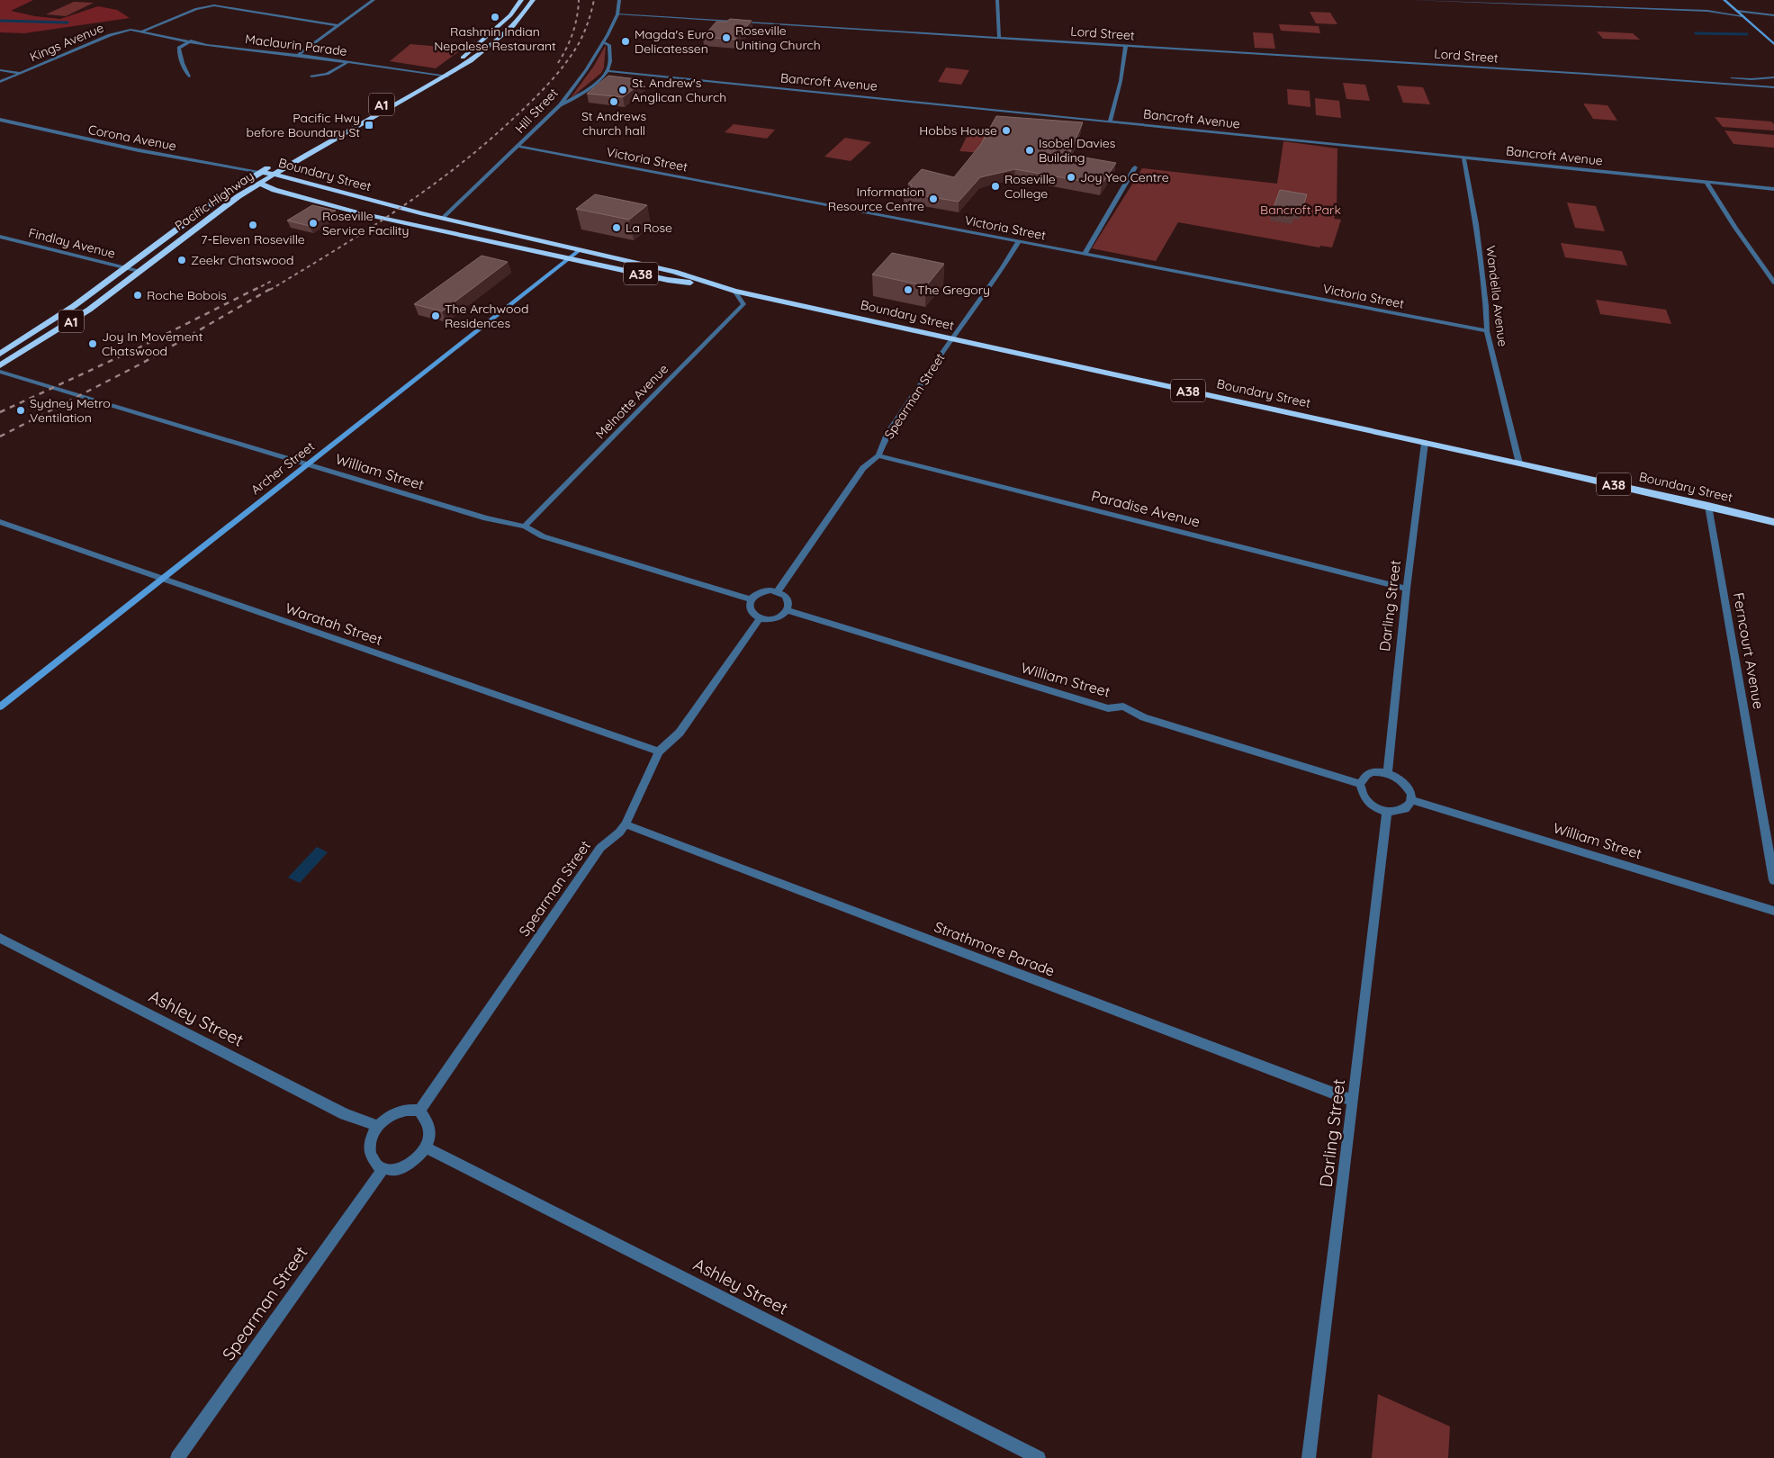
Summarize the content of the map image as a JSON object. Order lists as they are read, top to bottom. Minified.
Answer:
{"streets":{"highway":["A1","Boundary Street","Pacific Highway","A38"],"main road":["Archer Street"],"street":["Lord Street","Kings Avenue","Maclaurin Parade","Bancroft Avenue","Hill Street","Corona Avenue","Victoria Street","Findlay Avenue","Wandella Avenue","Spearman Street","Melnotte Avenue","William Street","Paradise Avenue","Darling Street","Waratah Street","Ferncourt Avenue","Strathmore Parade","Ashley Street"]},"crossings":[["Lord Street","Hill Street"],["Kings Avenue","Maclaurin Parade"],["Maclaurin Parade","A1"],["Maclaurin Parade","Pacific Highway"],["Bancroft Avenue","Wandella Avenue"],["Hill Street","Victoria Street"],["Hill Street","Boundary Street"],["Corona Avenue","Boundary Street"],["Corona Avenue","Pacific Highway"],["Victoria Street","Wandella Avenue"],["Victoria Street","Spearman Street"],["Boundary Street","Pacific Highway"],["Boundary Street","Wandella Avenue"],["Boundary Street","Spearman Street"],["Boundary Street","Melnotte Avenue"],["Boundary Street","Archer Street"],["Boundary Street","Darling Street"],["Boundary Street","Ferncourt Avenue"],["Pacific Highway","Findlay Avenue"],["Spearman Street","William Street"],["Spearman Street","Paradise Avenue"],["Spearman Street","Waratah Street"],["Spearman Street","Strathmore Parade"],["Spearman Street","Ashley Street"],["Melnotte Avenue","William Street"],["Archer Street","William Street"],["Archer Street","Waratah Street"],["William Street","Darling Street"],["Paradise Avenue","Darling Street"],["Darling Street","Strathmore Parade"]],"parks":["Bancroft Park"],"places":{"other":["Rashmin Indian Nepalese Restaurant","Roseville Uniting Church","Magda's Euro Delicatessen","St. Andrew's Anglican Church","St Andrews church hall","Hobbs House","Isobel Davies Building","Joy Yeo Centre","Roseville College","Information Resource Centre","Roseville Service Facility","7-Eleven Roseville","La Rose","Zeekr Chatswood","The Gregory","Roche Bobois","The Archwood Residences","Joy In Movement Chatswood","Sydney Metro Ventilation"],"transit":["Pacific Hwy before Boundary St"]}}
